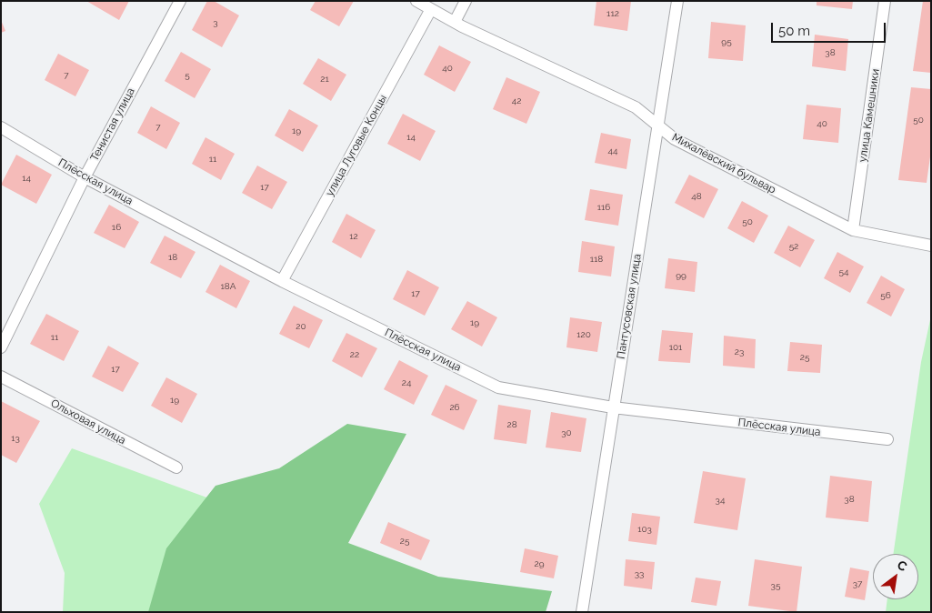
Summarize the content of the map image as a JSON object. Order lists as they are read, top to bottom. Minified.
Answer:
{"streets":{"street":["улица Камешники","Тенистая улица","улица Луговые Концы","Михалёвский бульвар","Плёсская улица","Пантусовская улица","Ольховая улица"]},"crossings":[["улица Камешники","Михалёвский бульвар"],["Тенистая улица","Плёсская улица"],["улица Луговые Концы","Михалёвский бульвар"],["улица Луговые Концы","Плёсская улица"],["Михалёвский бульвар","Пантусовская улица"],["Плёсская улица","Пантусовская улица"]],"house_numbers":["112","3","95","38","40","7","5","21","42","50","40","7","19","14","44","11","14","17","48","116","50","16","12","52","18","118","54","99","18А","17","56","19","20","120","11","101","23","22","25","17","24","19","26","28","30","13","38","34","103","25","29","33","37","35"],"scale_bar":"50 m","north":"top right"}
